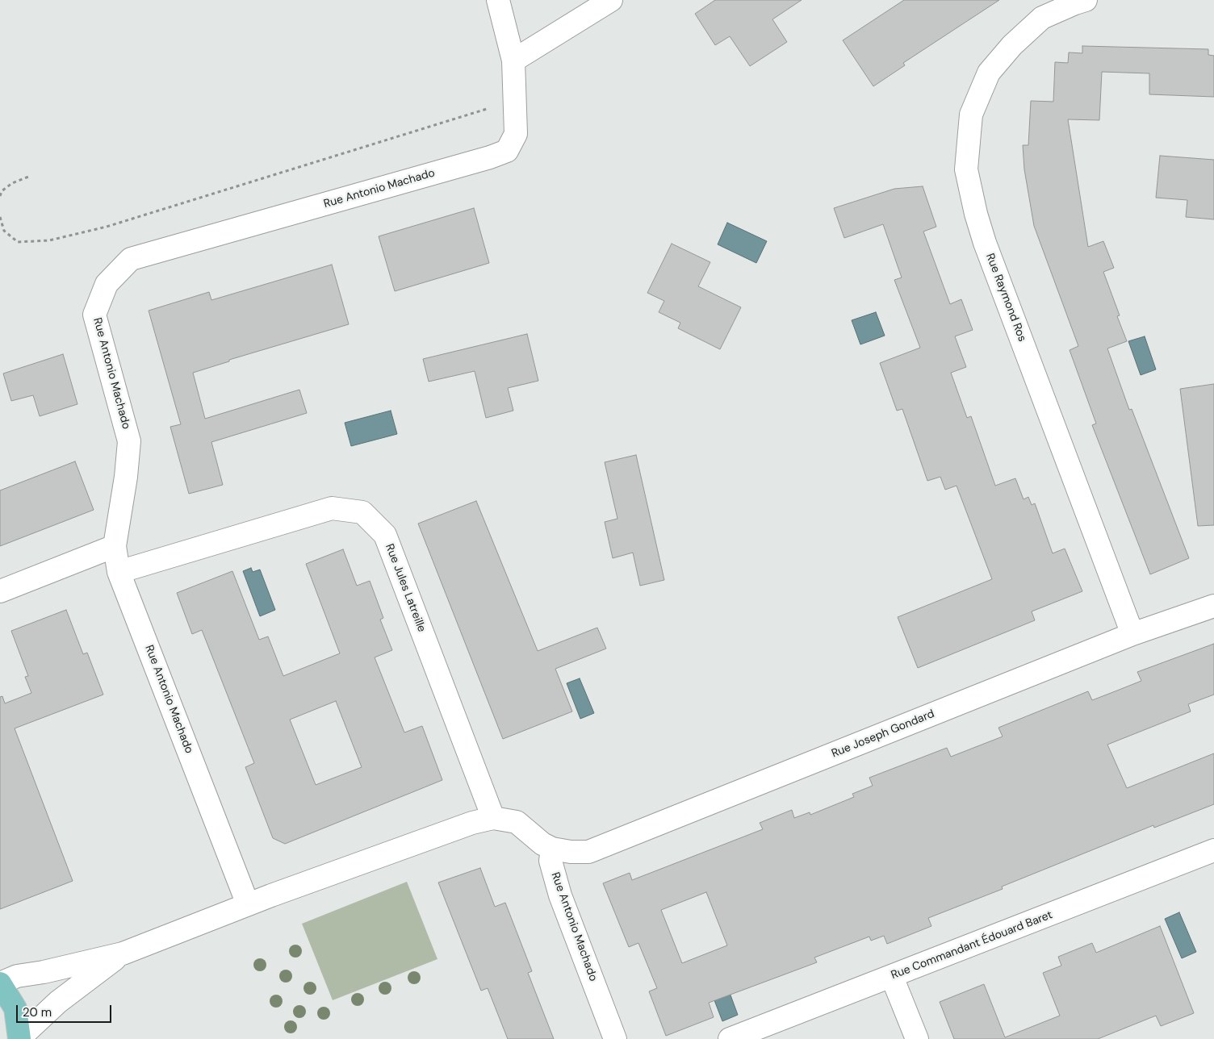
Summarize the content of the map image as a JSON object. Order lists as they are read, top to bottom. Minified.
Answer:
{"streets":{"street":["Rue Antonio Machado","Rue Raymond Ros","Rue Jules Latreille","Rue Joseph Gondard","Rue Commandant Édouard Baret"]},"crossings":[["Rue Antonio Machado","Rue Jules Latreille"],["Rue Antonio Machado","Rue Joseph Gondard"],["Rue Raymond Ros","Rue Joseph Gondard"]],"scale_bar":"20 m"}
